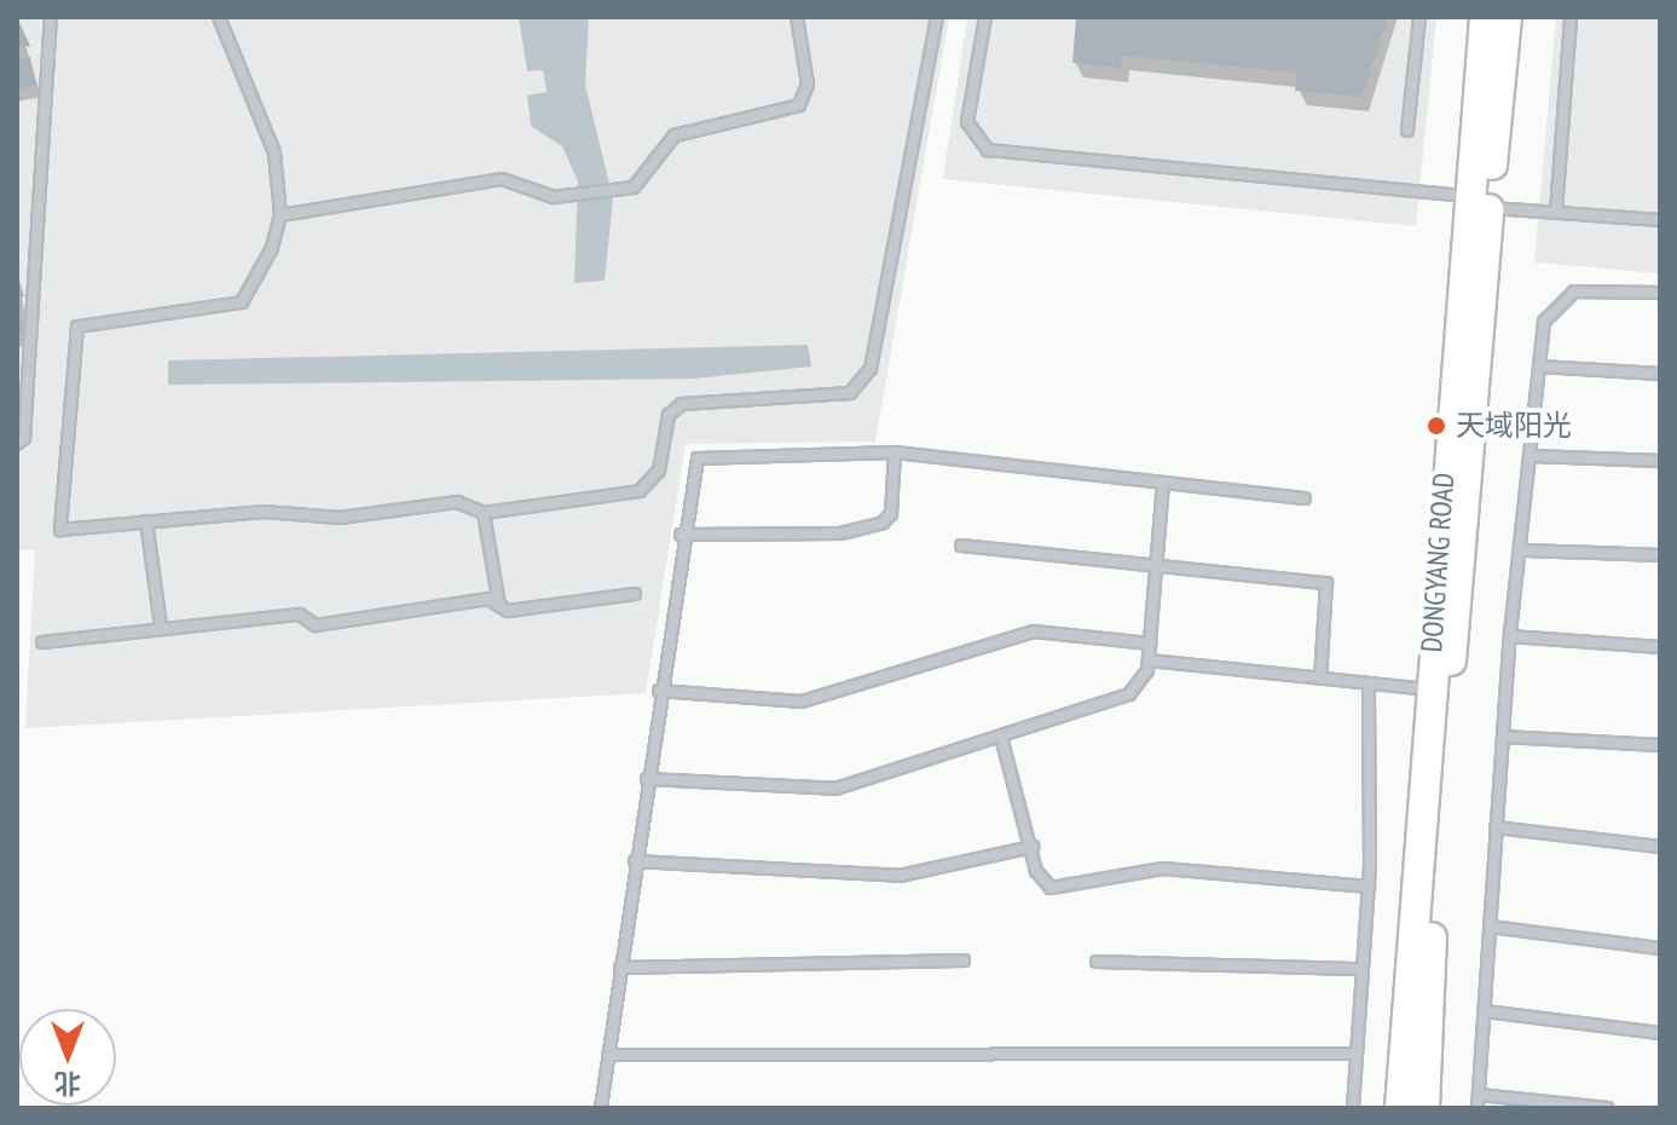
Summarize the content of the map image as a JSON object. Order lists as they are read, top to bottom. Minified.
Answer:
{"streets":{"main road":["DONGYANG ROAD"]},"places":["天域阳光"],"north":"bottom"}
